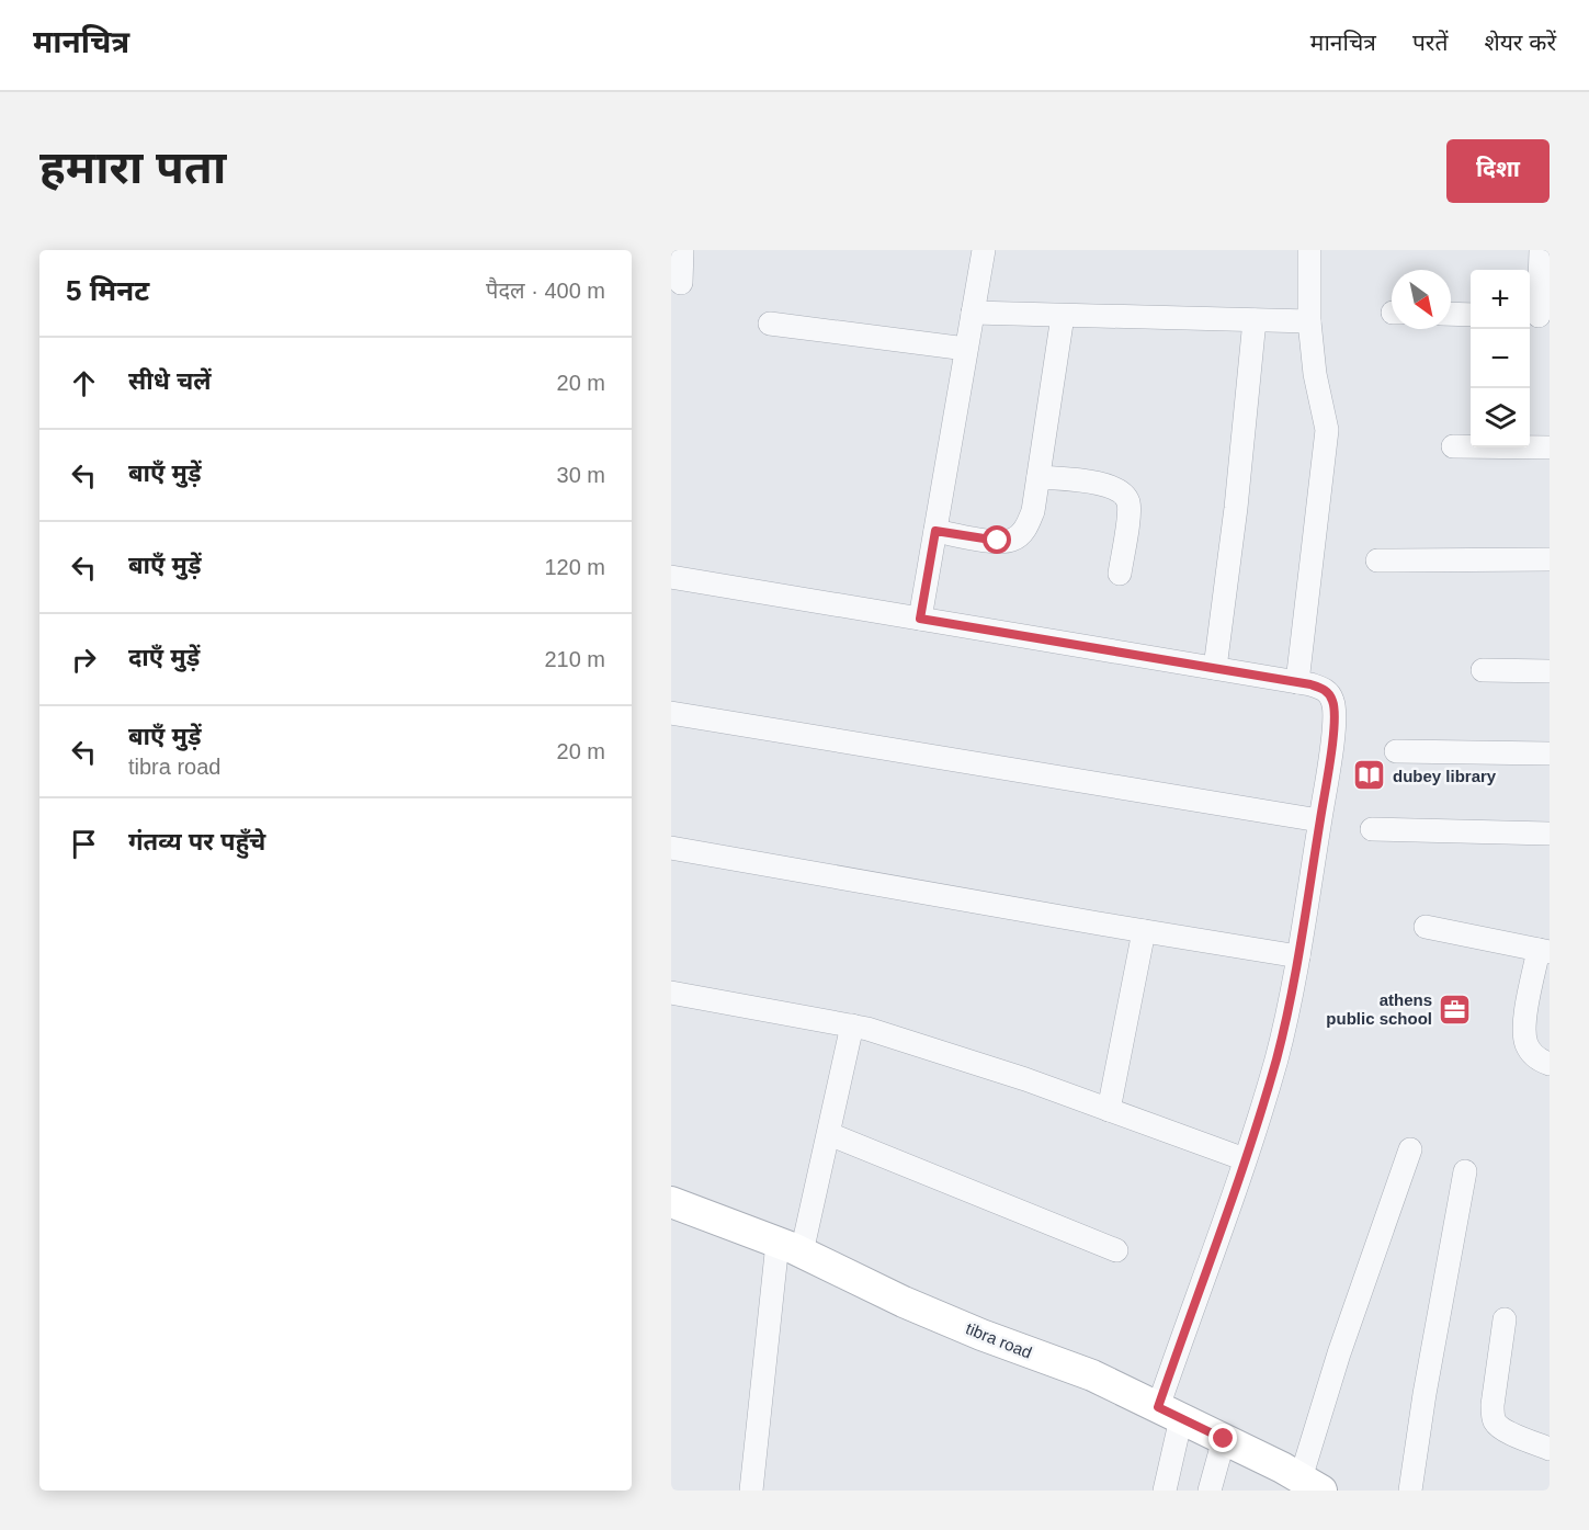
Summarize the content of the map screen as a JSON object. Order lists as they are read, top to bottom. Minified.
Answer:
{"streets":{"street":["tibra road"]},"places":{"library":["dubey library"],"office":["athens public school"]},"north":"bottom right","page":{"header":"मानचित्र","nav":["मानचित्र","परतें","शेयर करें"],"buttons":"दिशा","title":"हमारा पता","heading":["5 मिनट","पैदल · 400 m"],"map_buttons":["+","−"],"list":[["सीधे चलें","20 m"],["बाएँ मुड़ें","30 m"],["बाएँ मुड़ें","120 m"],["दाएँ मुड़ें","210 m"],["बाएँ मुड़ें","tibra road","20 m"],"गंतव्य पर पहुँचे"]}}
